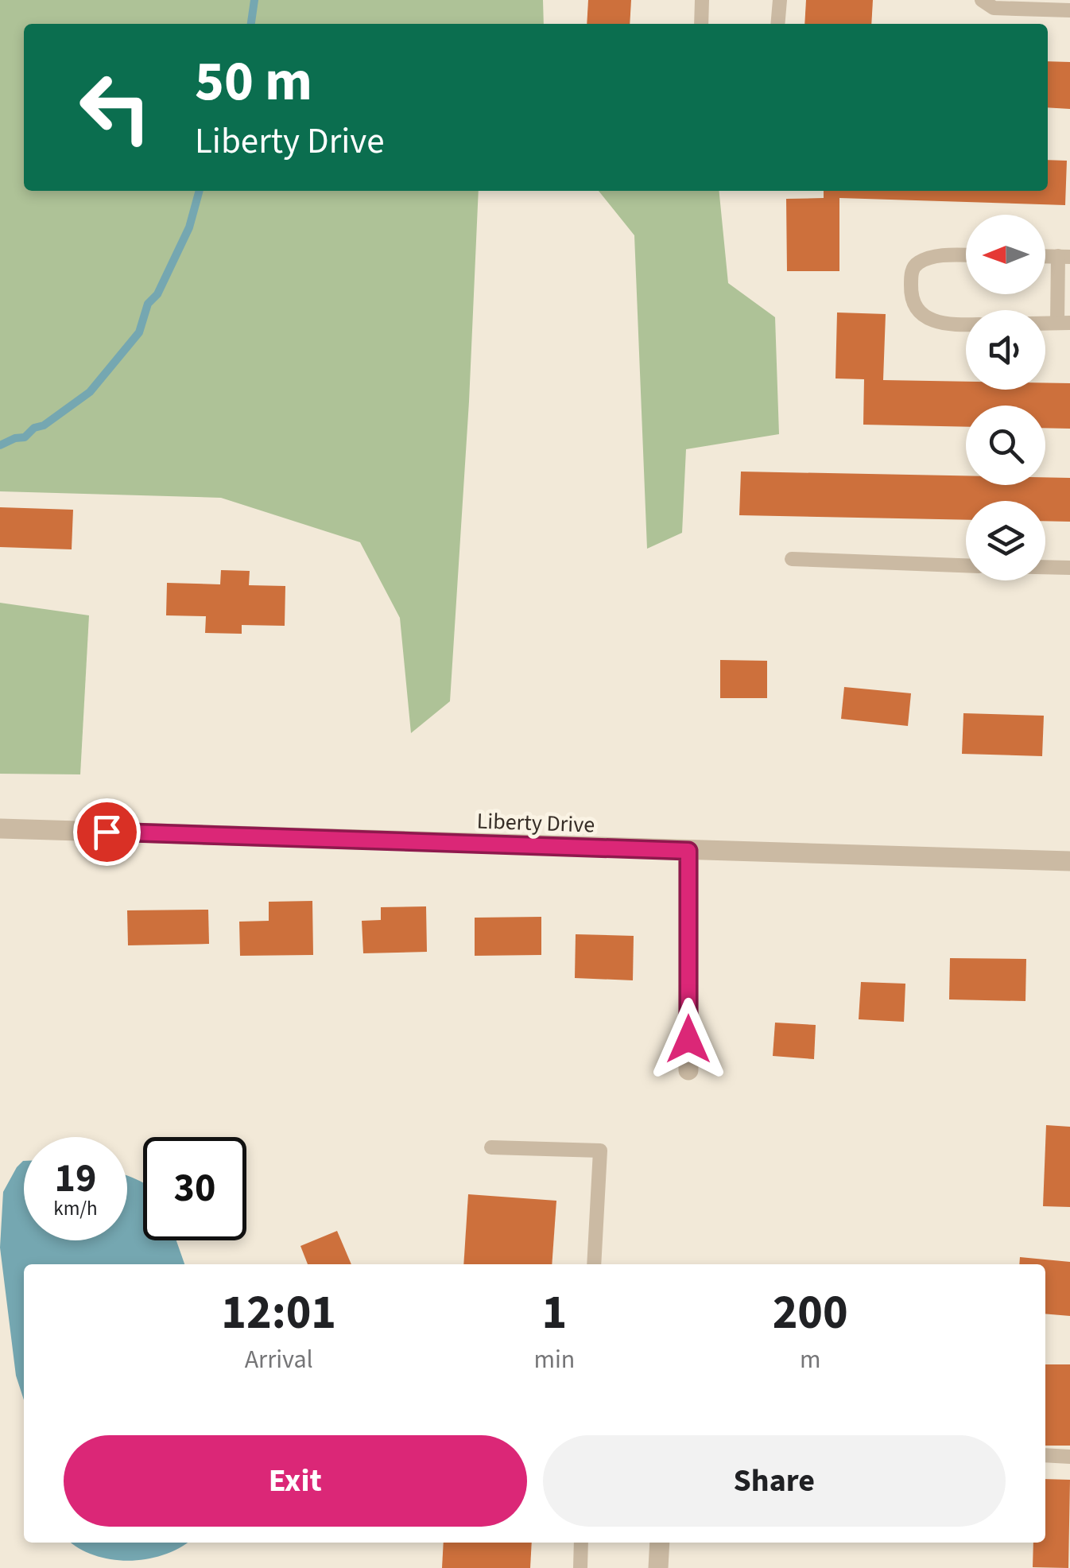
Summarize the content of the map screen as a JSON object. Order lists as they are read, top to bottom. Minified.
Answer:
{"streets":{"street":["Liberty Drive"]},"north":"left","page":{"turn":["50 m","Liberty Drive"],"speed":"19 km/h","limit":"30","eta":["12:01","Arrival","1","min","200","m"],"buttons":["Exit","Share"]}}
